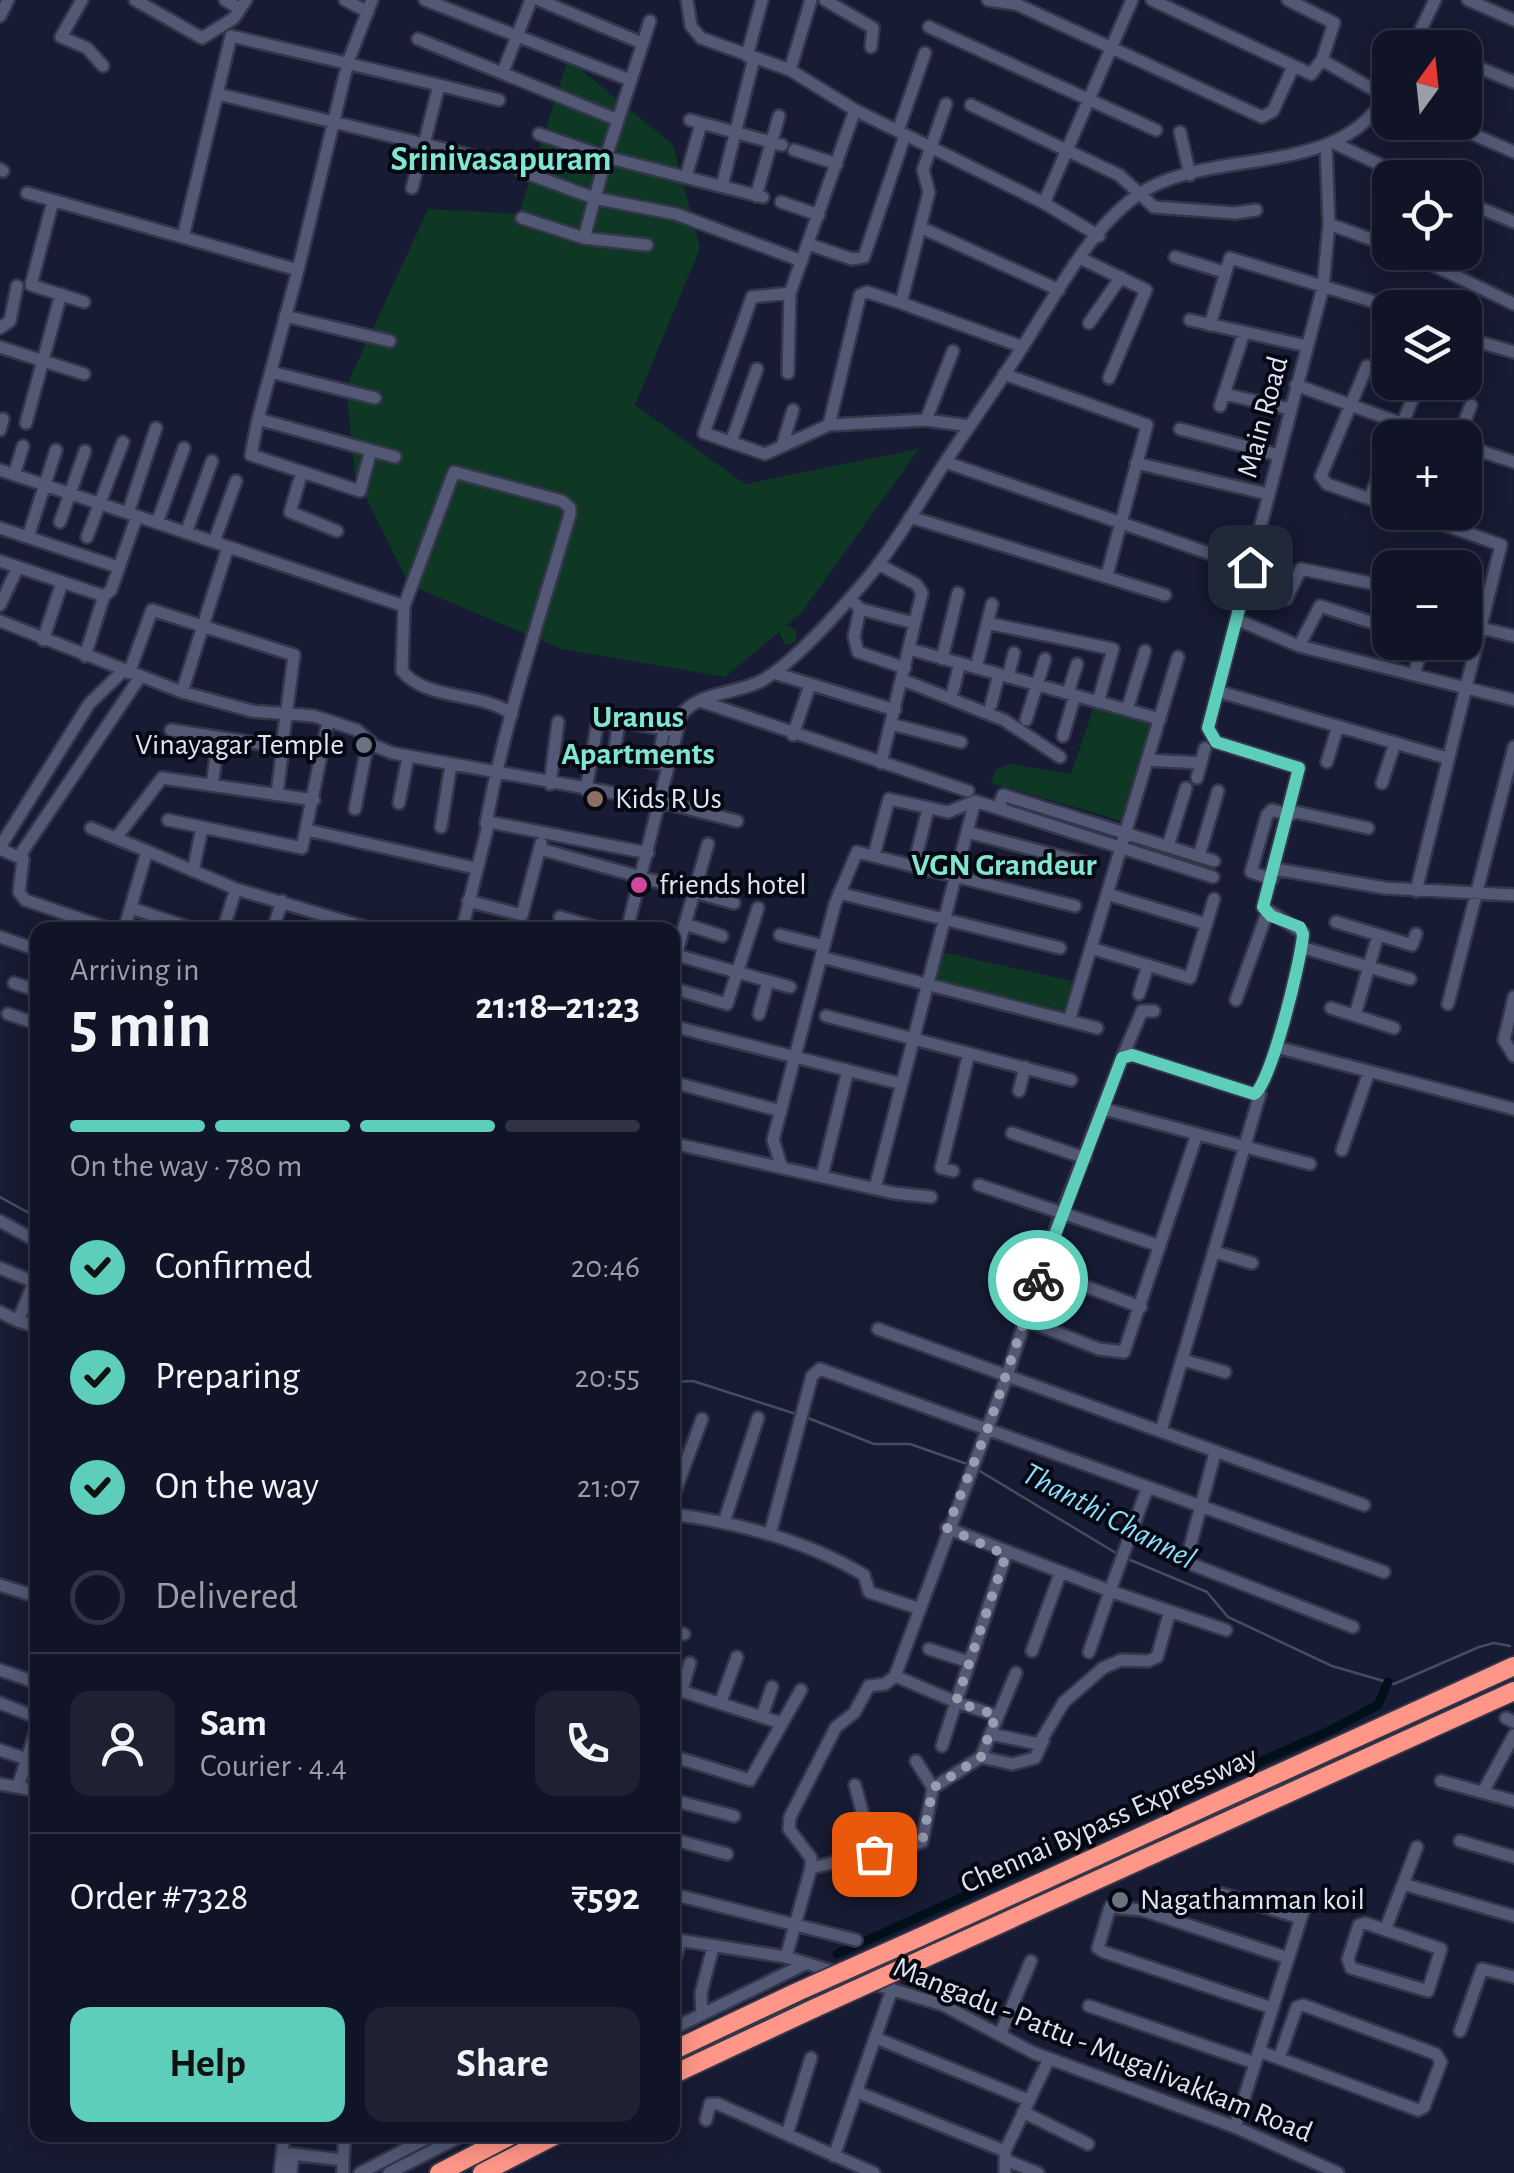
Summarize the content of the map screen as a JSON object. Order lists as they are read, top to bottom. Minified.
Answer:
{"streets":{"highway":["Chennai Bypass Expressway"],"street":["Main Road","Mangadu - Pattu - Mugalivakkam Road"]},"districts":["Srinivasapuram","Uranus Apartments","VGN Grandeur"],"water":["Thanthi Channel"],"places":["Vinayagar Temple","Kids R Us","friends hotel","Nagathamman koil"],"north":"top","page":{"map_buttons":["+","−"],"heading":["5 min","Arriving in","21:18–21:23"],"panel":["Sam","Courier · 4.4","Order #7328","₹592"],"bar":"On the way · 780 m","list":[["Confirmed","20:46"],["Preparing","20:55"],["On the way","21:07"],"Delivered"],"buttons":["Help","Share"]}}
